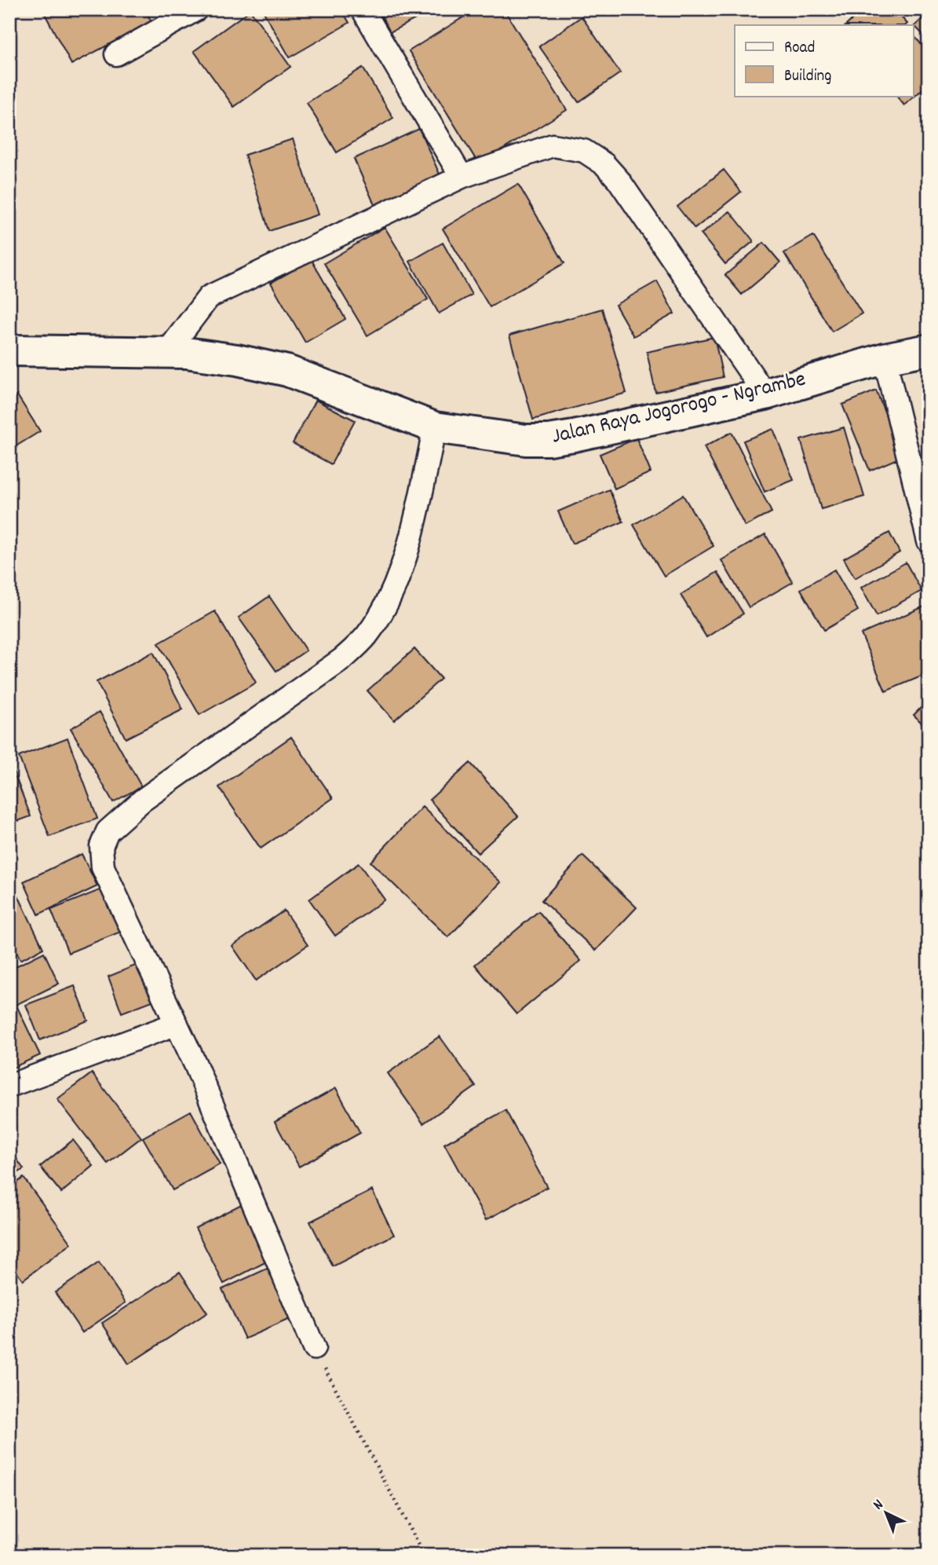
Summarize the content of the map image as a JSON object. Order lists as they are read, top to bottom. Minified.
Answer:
{"streets":{"main road":["Jalan Raya Jogorogo - Ngrambe"]},"legend":["Road","Building"],"north":"top left"}
